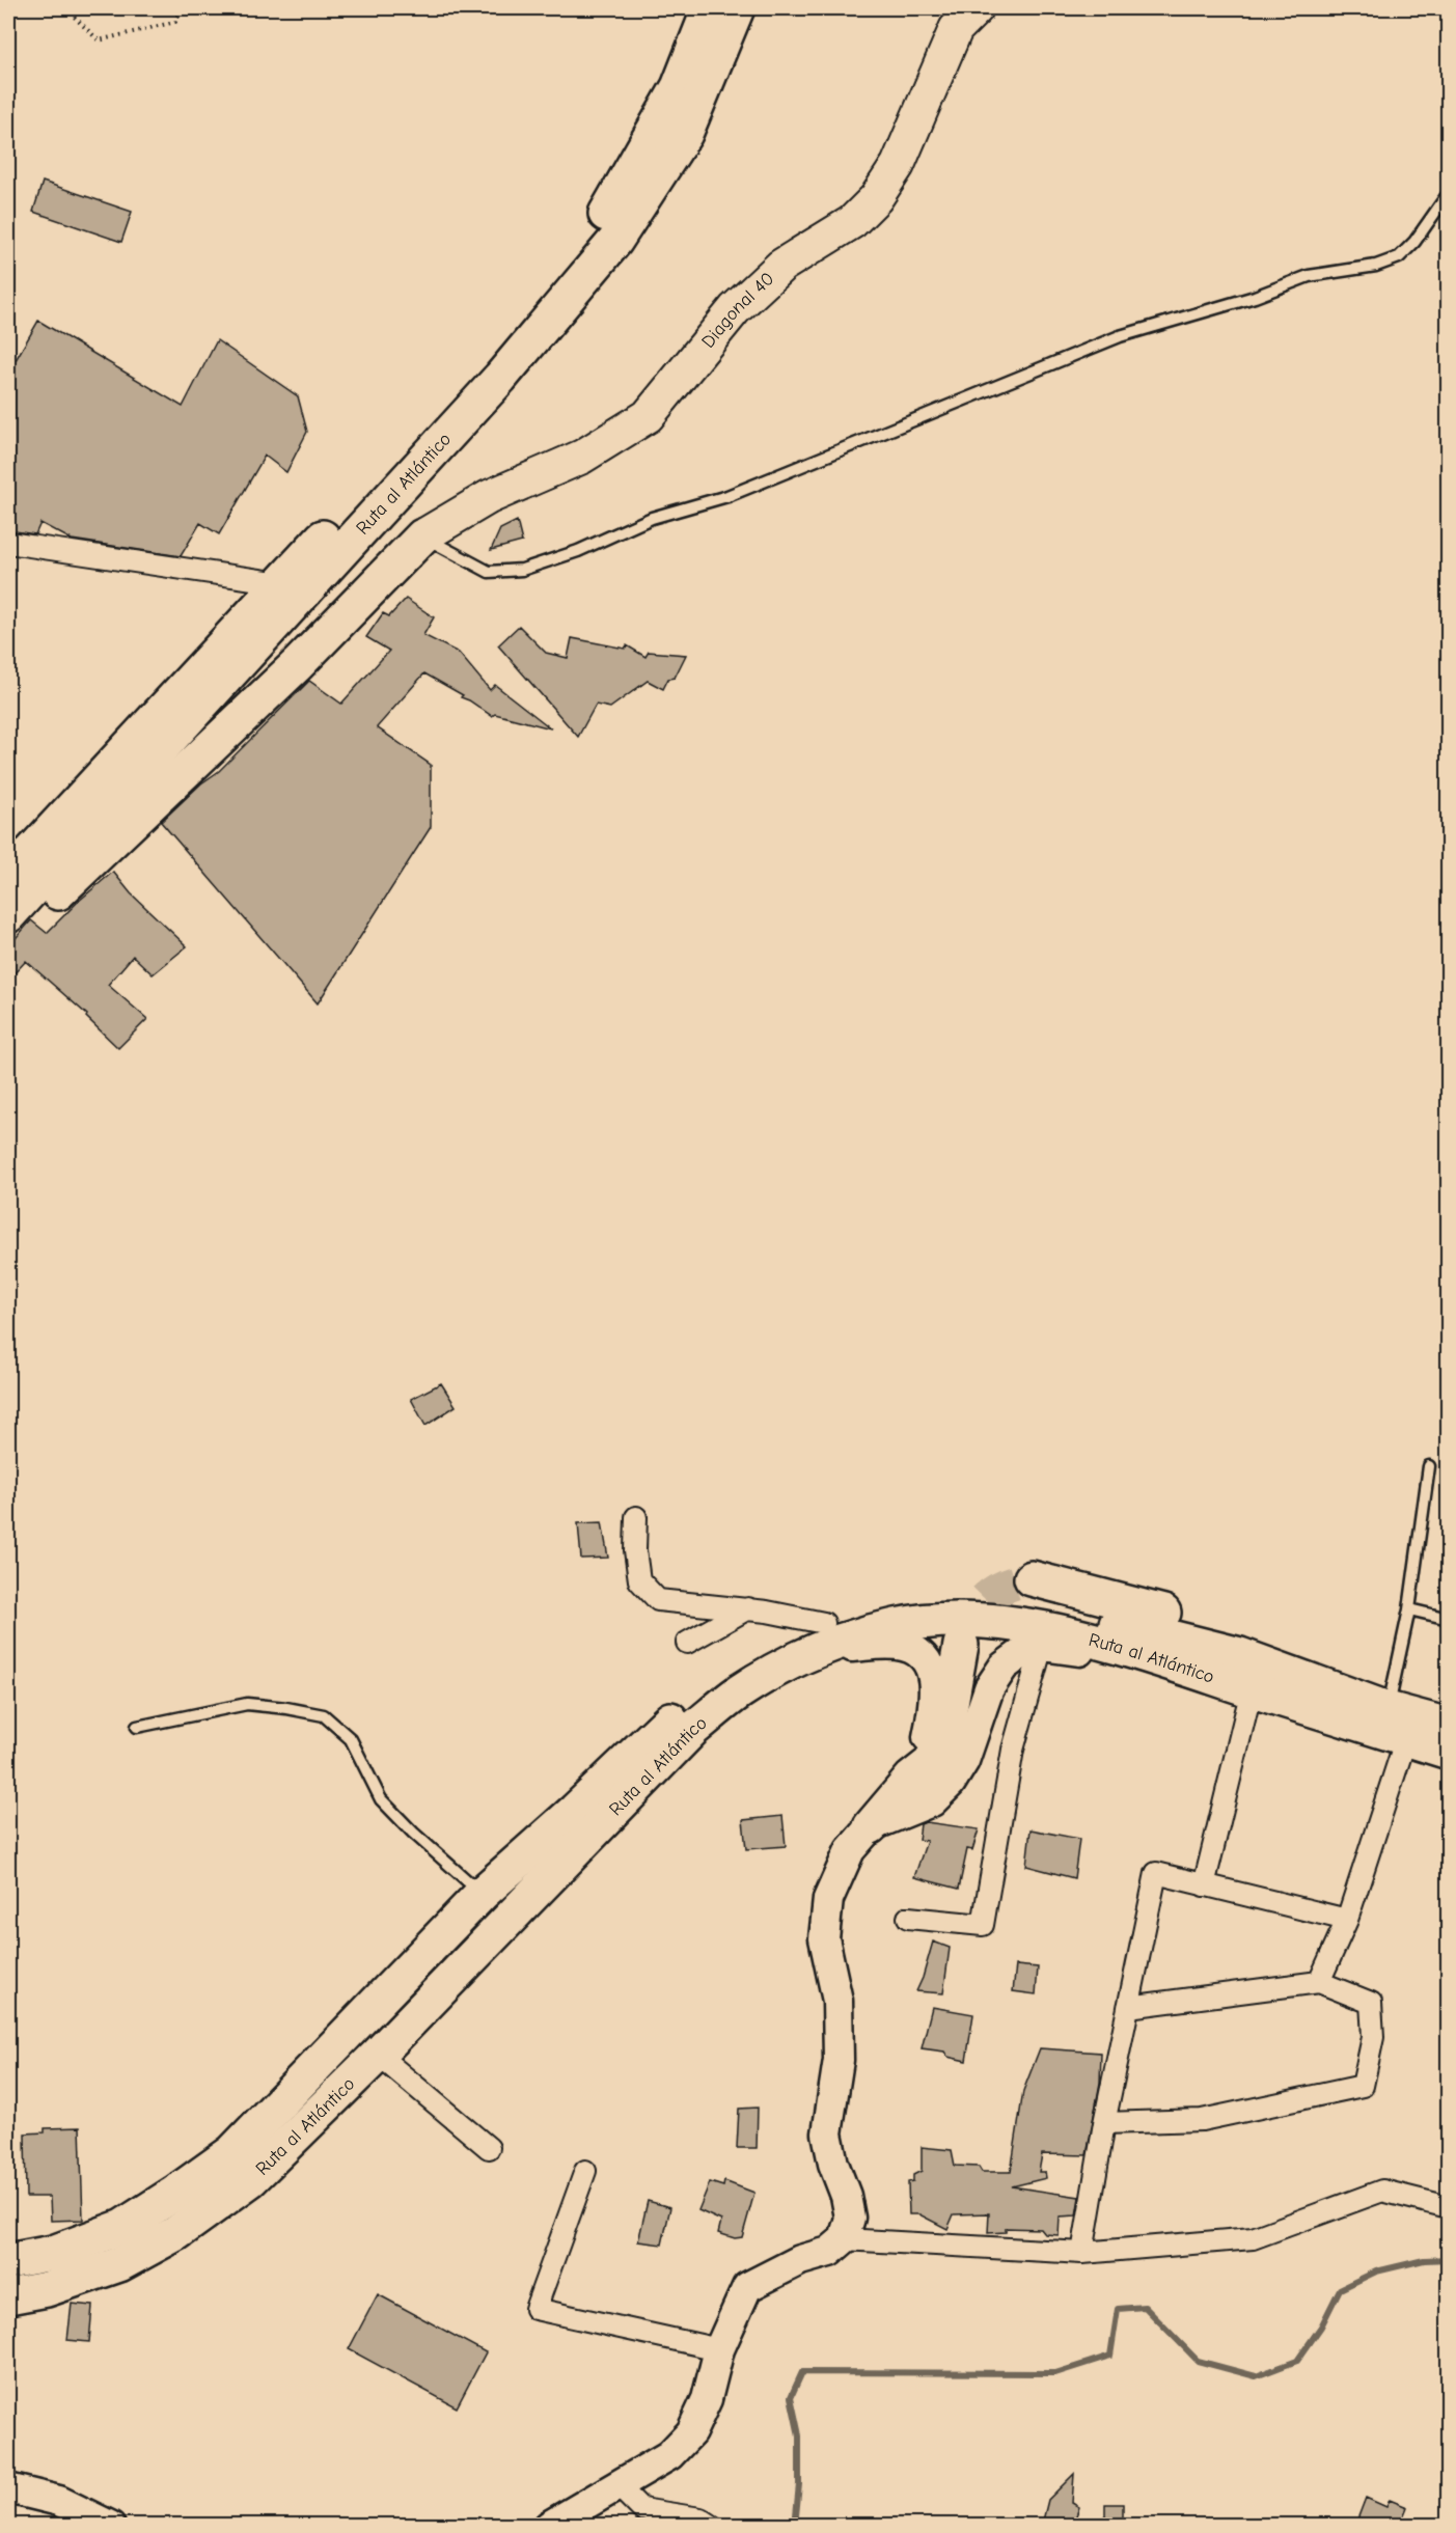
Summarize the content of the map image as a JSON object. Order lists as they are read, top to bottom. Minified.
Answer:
{"streets":{"highway":["Ruta al Atlántico"],"main road":["Diagonal 40"]}}
